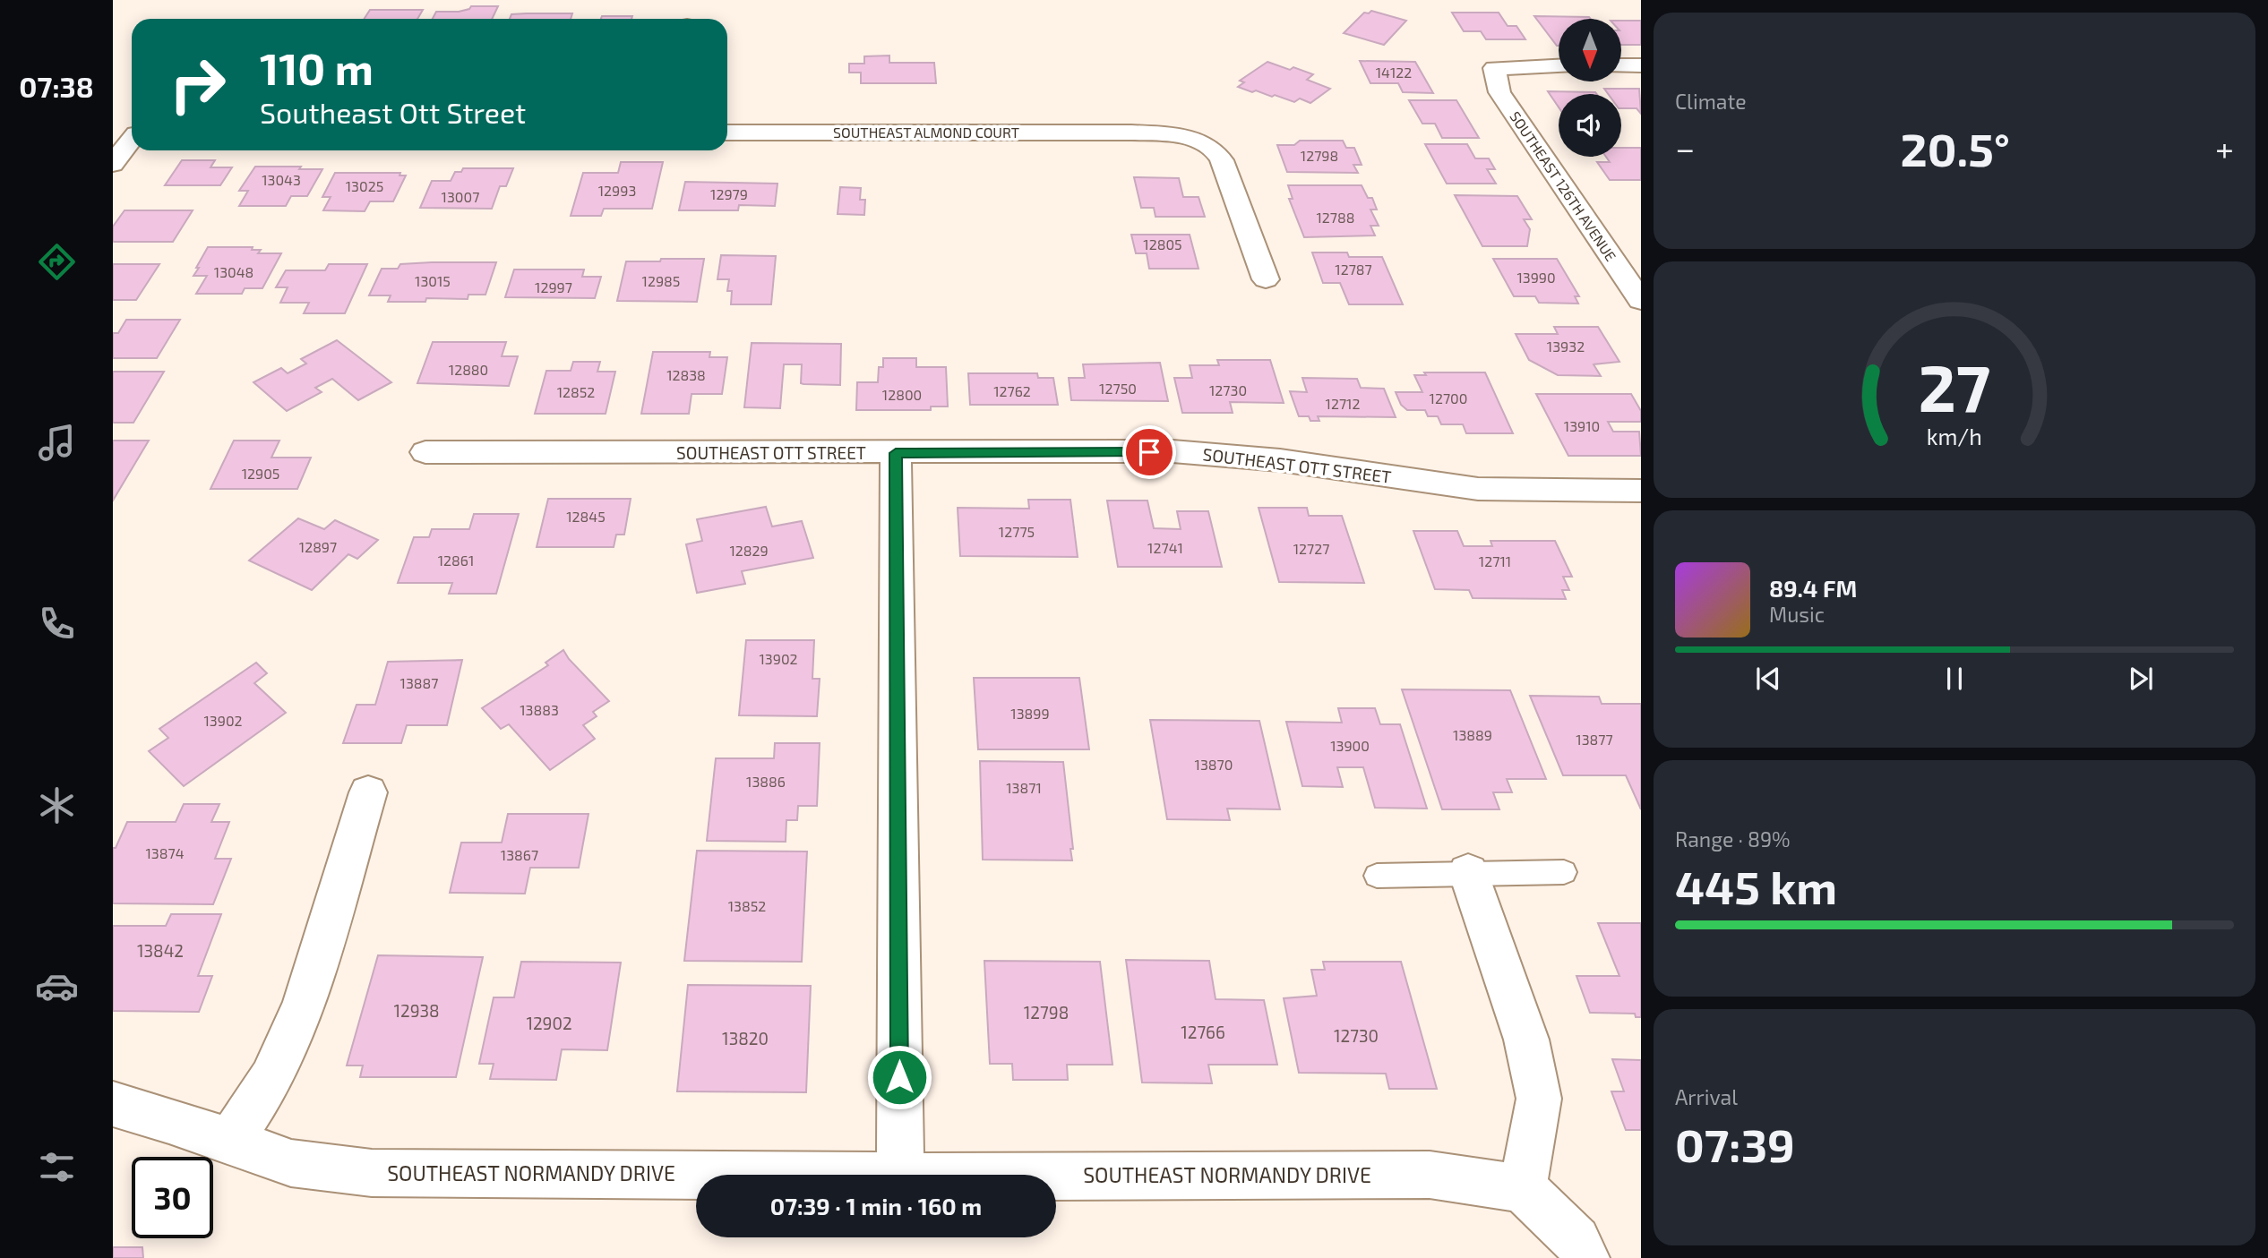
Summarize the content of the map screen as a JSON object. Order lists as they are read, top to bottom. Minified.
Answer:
{"streets":{"street":["SOUTHEAST ALMOND COURT","SOUTHEAST 126TH AVENUE","SOUTHEAST OTT STREET","SOUTHEAST NORMANDY DRIVE"]},"house_numbers":["14122","12798","13043","13025","12993","12979","13007","12788","12805","12787","13048","13990","13015","12985","12997","13932","12880","12838","12750","12730","12762","12852","12800","12700","12712","13910","12905","12845","12775","12897","12741","12727","12829","12861","12711","13902","13887","13883","13899","13902","13889","13877","13900","13870","13886","13871","13874","13867","13852","13842","12938","12798","12902","12766","12730","13820"],"north":"bottom","page":{"tabs":"07:38","tile":["Climate",["Range · 89%","445 km"],["Arrival","07:39"]],"turn":["110 m","Southeast Ott Street"],"heat":["−","20.5°","+"],"song":["89.4 FM","Music"],"limit":"30","trip":"07:39 · 1 min · 160 m","gauge":["27","km/h"]}}
